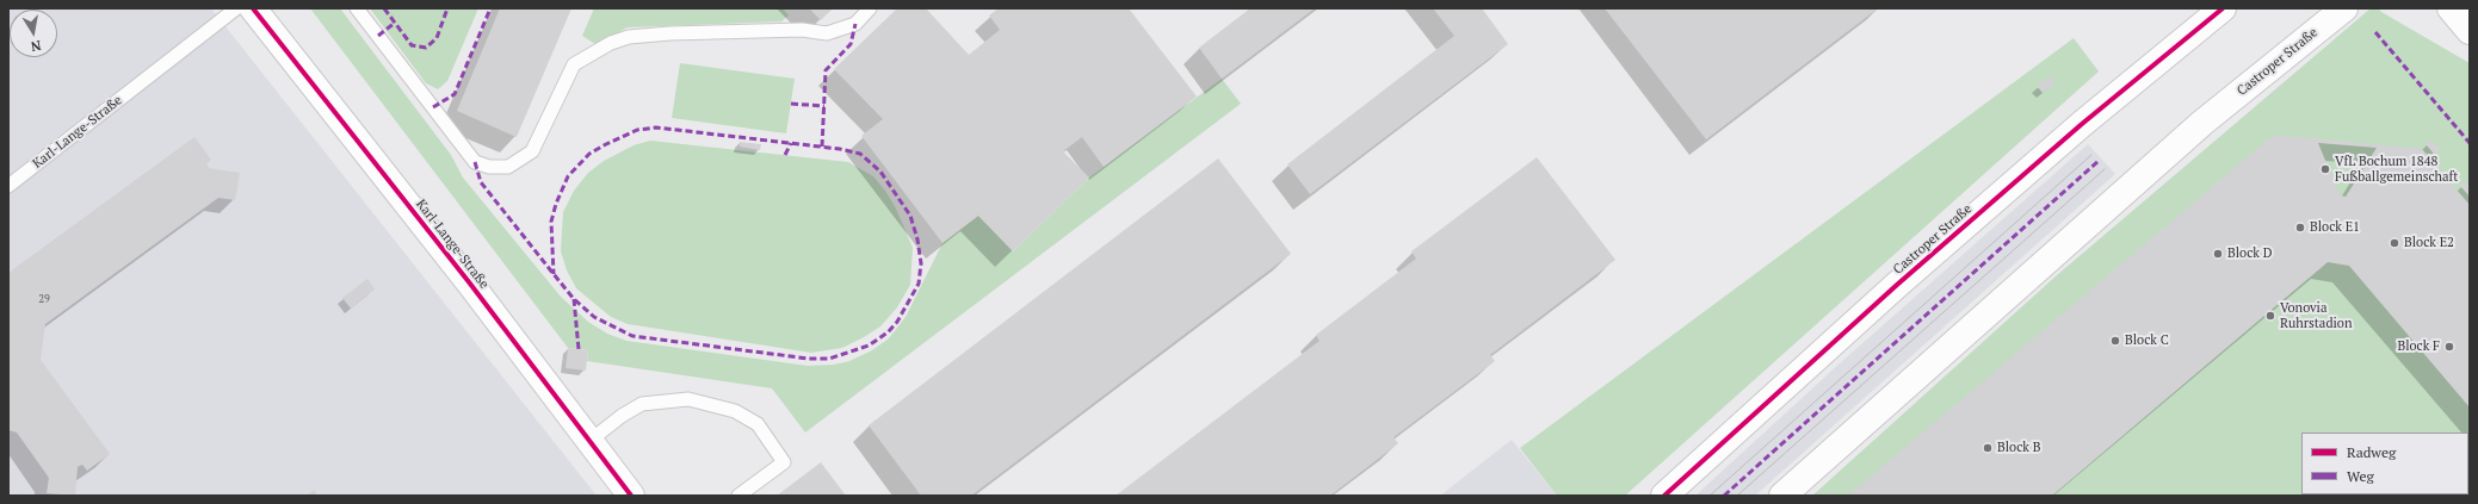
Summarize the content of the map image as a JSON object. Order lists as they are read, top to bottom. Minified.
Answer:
{"streets":{"main road":["Castroper Straße","Karl-Lange-Straße"]},"places":["VfL Bochum 1848 Fußballgemeinschaft","Block E1","Block E2","Block D","Vonovia Ruhrstadion","Block C","Block F","Block B"],"house_numbers":["29"],"legend":["Radweg","Weg"],"north":"bottom"}
